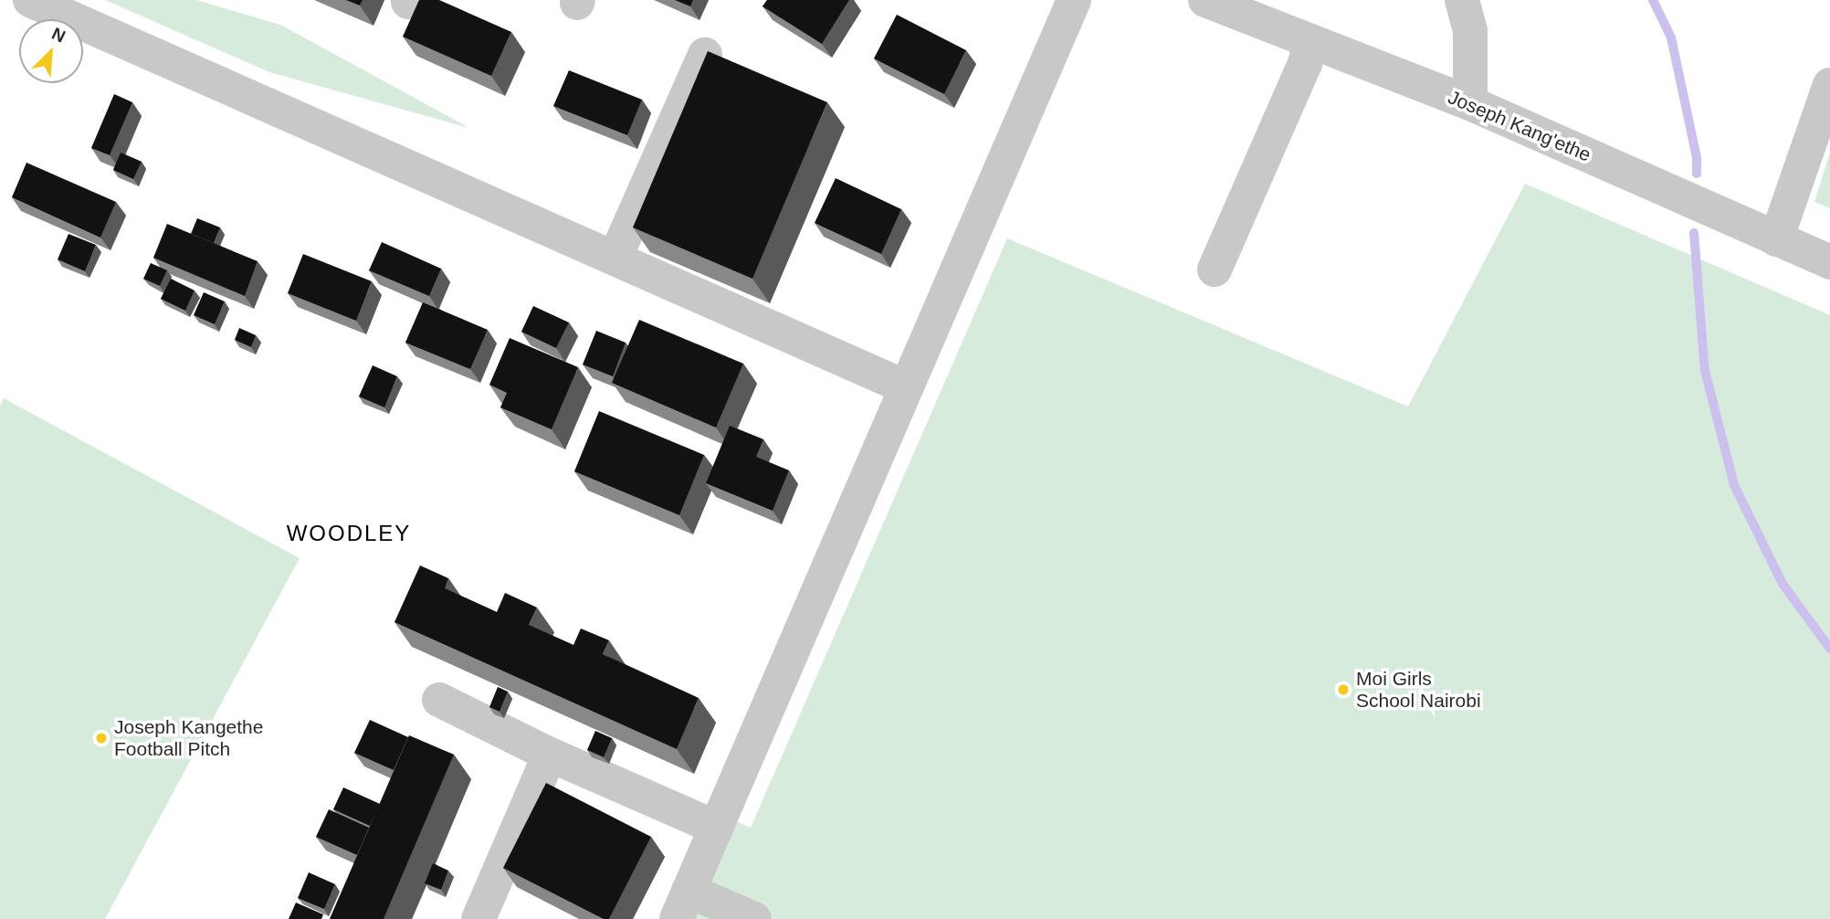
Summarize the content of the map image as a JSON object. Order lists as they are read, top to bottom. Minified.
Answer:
{"streets":{"street":["Joseph Kang'ethe"]},"districts":["WOODLEY"],"places":["Moi Girls School Nairobi","Joseph Kangethe Football Pitch"],"north":"top right"}
